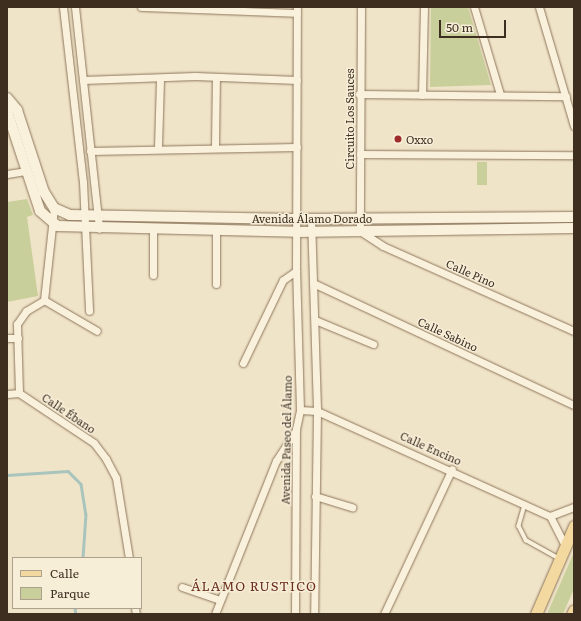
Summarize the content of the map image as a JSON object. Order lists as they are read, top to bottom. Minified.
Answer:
{"streets":{"street":["Circuito Los Sauces","Avenida Álamo Dorado","Calle Pino","Calle Sabino","Calle Ébano","Avenida Paseo del Álamo","Calle Encino"]},"crossings":[["Circuito Los Sauces","Avenida Álamo Dorado"],["Circuito Los Sauces","Calle Pino"],["Avenida Álamo Dorado","Calle Pino"],["Avenida Álamo Dorado","Avenida Paseo del Álamo"],["Avenida Paseo del Álamo","Calle Encino"]],"districts":["ÁLAMO RUSTICO"],"places":["Oxxo"],"legend":["Calle","Parque"],"scale_bar":"50 m"}
